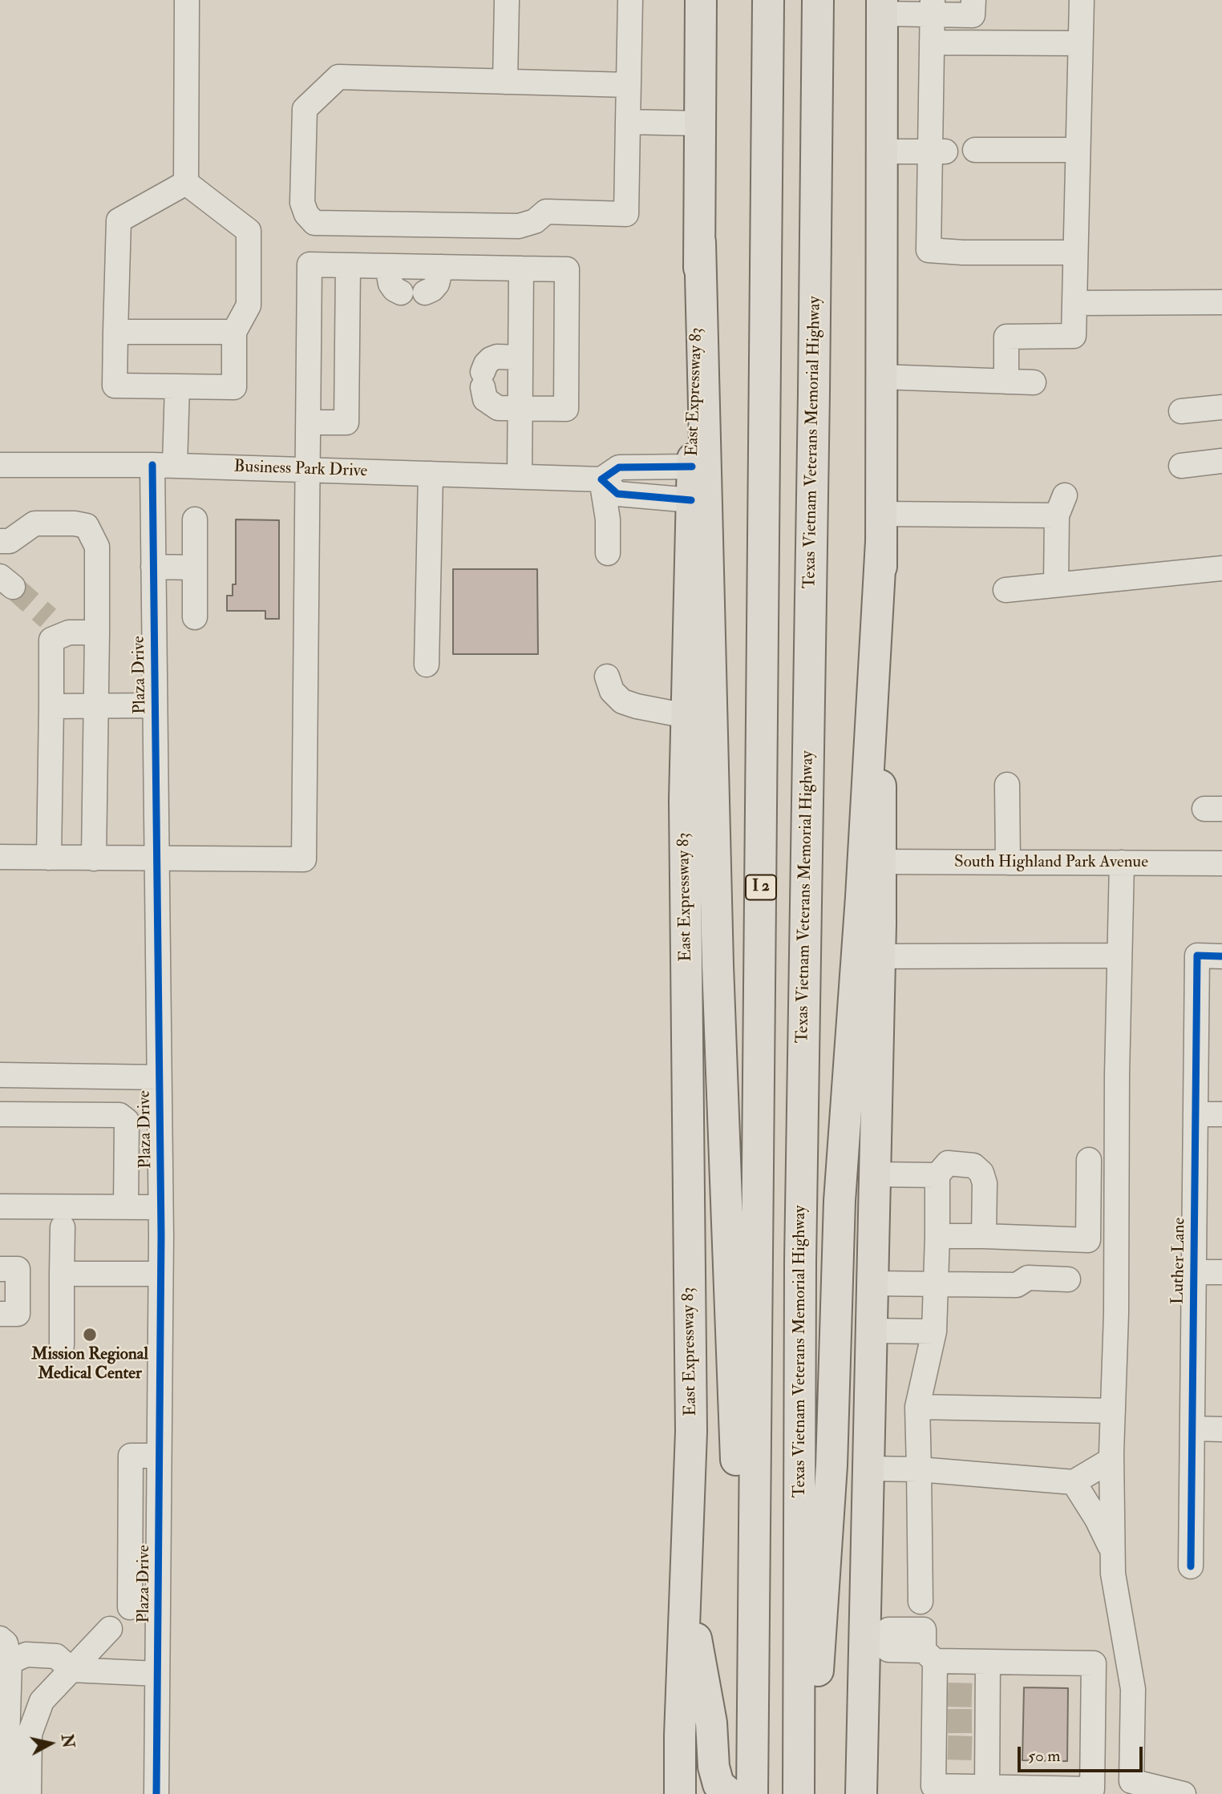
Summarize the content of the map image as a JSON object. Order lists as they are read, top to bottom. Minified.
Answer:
{"streets":{"main road":["East Expressway 83","Texas Vietnam Veterans Memorial Highway","I 2"],"street":["Business Park Drive","Plaza Drive","South Highland Park Avenue","Luther Lane"]},"crossings":[["East Expressway 83","Business Park Drive"],["Business Park Drive","Plaza Drive"]],"places":["Mission Regional Medical Center"],"scale_bar":"50 m","north":"right"}
